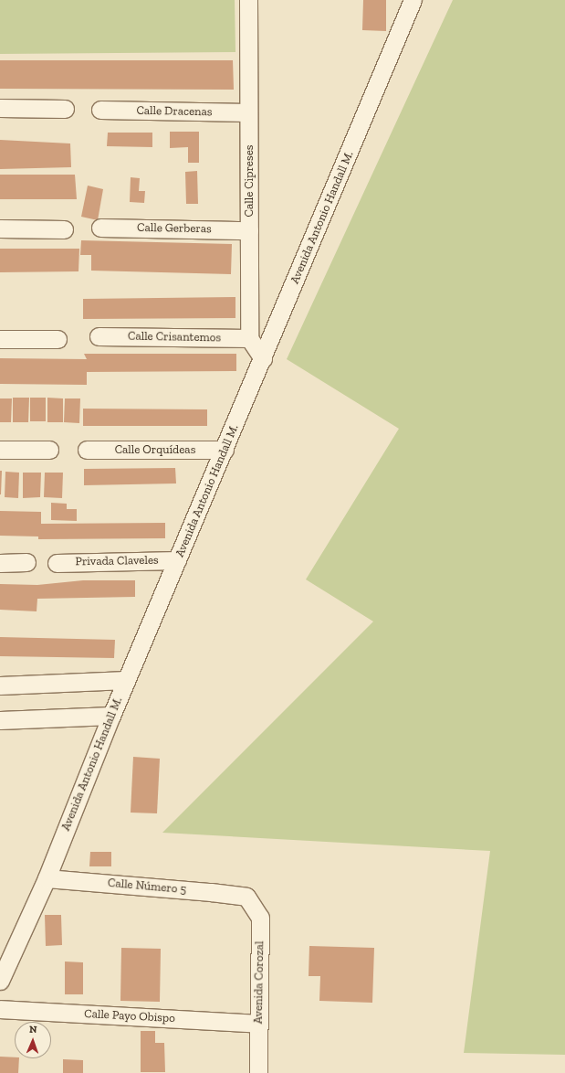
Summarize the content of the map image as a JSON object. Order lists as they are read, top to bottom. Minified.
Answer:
{"streets":{"street":["Calle Dracenas","Calle Cipreses","Avenida Antonio Handall M.","Calle Gerberas","Calle Crisantemos","Calle Orquídeas","Privada Claveles","Calle Número 5","Avenida Corozal","Calle Payo Obispo"]},"crossings":[["Calle Dracenas","Calle Cipreses"],["Calle Cipreses","Calle Gerberas"],["Calle Cipreses","Calle Crisantemos"],["Avenida Antonio Handall M.","Calle Orquídeas"],["Avenida Antonio Handall M.","Privada Claveles"],["Avenida Antonio Handall M.","Calle Número 5"],["Calle Número 5","Avenida Corozal"],["Avenida Corozal","Calle Payo Obispo"]],"north":"top"}
